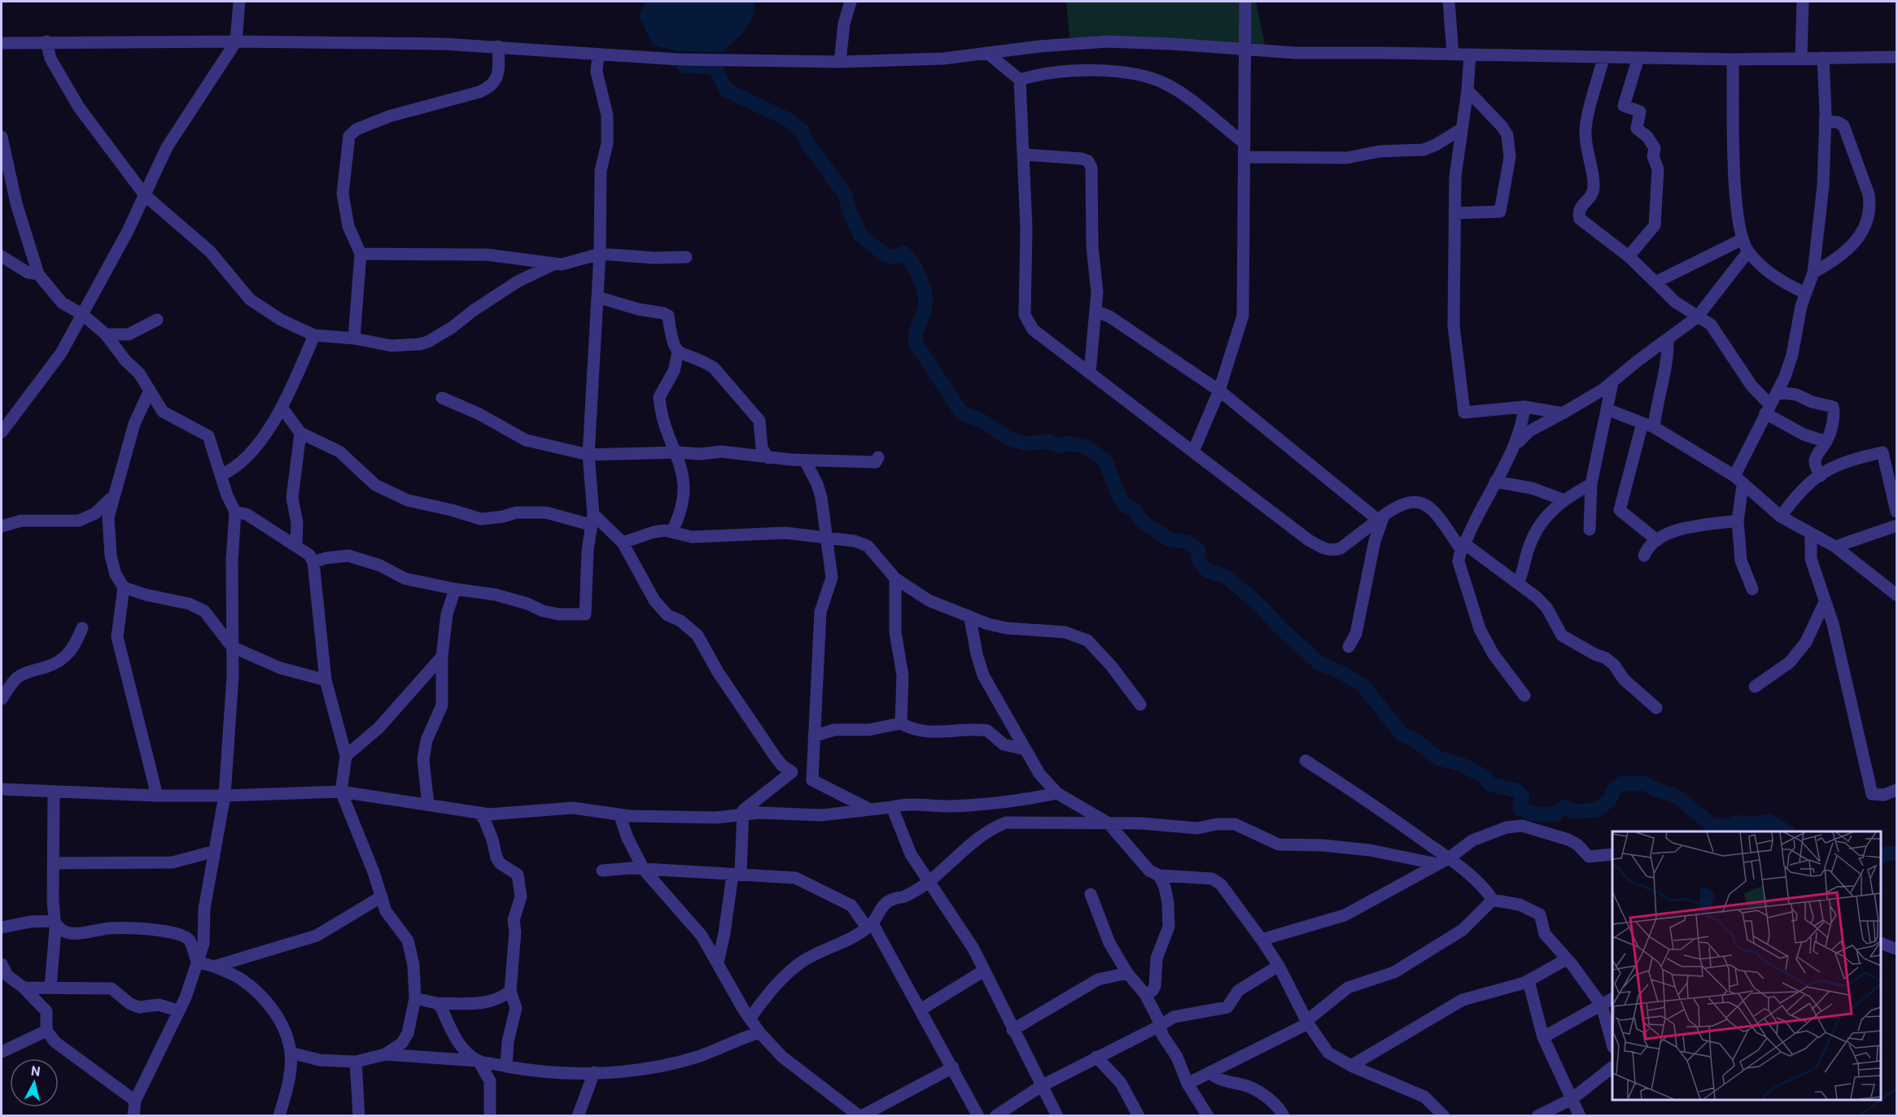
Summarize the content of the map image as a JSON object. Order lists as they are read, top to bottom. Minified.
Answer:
{"north":"top"}
